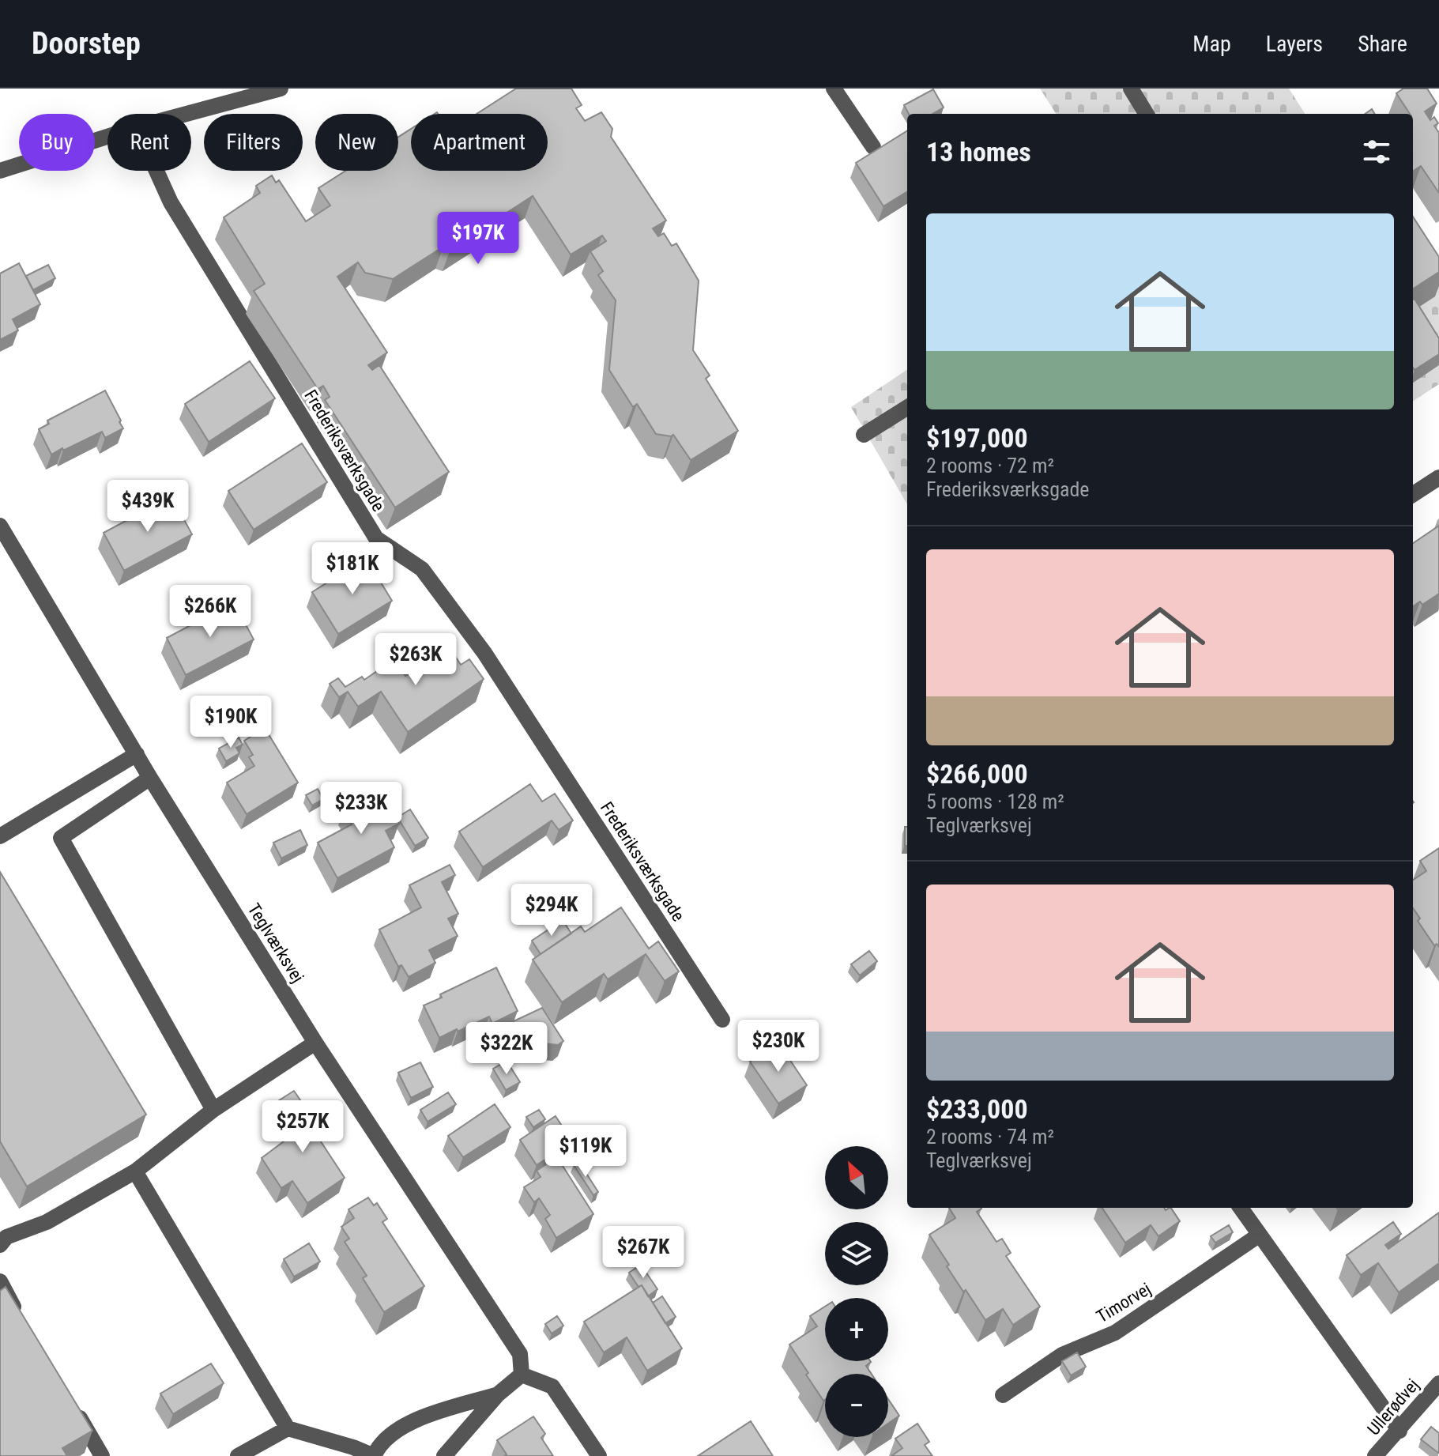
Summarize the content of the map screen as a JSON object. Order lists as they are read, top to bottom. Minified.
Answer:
{"streets":{"street":["Frederiksværksgade","Teglværksvej","Timorvej","Ullerødvej"]},"north":"top left","page":{"header":"Doorstep","nav":["Map","Layers","Share"],"chip":["Buy","Rent","Filters","New","Apartment"],"heading":"13 homes","list":[{"name":"$197,000","note":"2 rooms · 72 m² · Frederiksværksgade"},{"name":"$266,000","note":"5 rooms · 128 m² · Teglværksvej"},{"name":"$233,000","note":"2 rooms · 74 m² · Teglværksvej"}],"price":["$197K","$439K","$181K","$266K","$263K","$190K","$233K","$294K","$230K","$322K","$257K","$119K","$267K"],"map_buttons":["+","−"]}}
